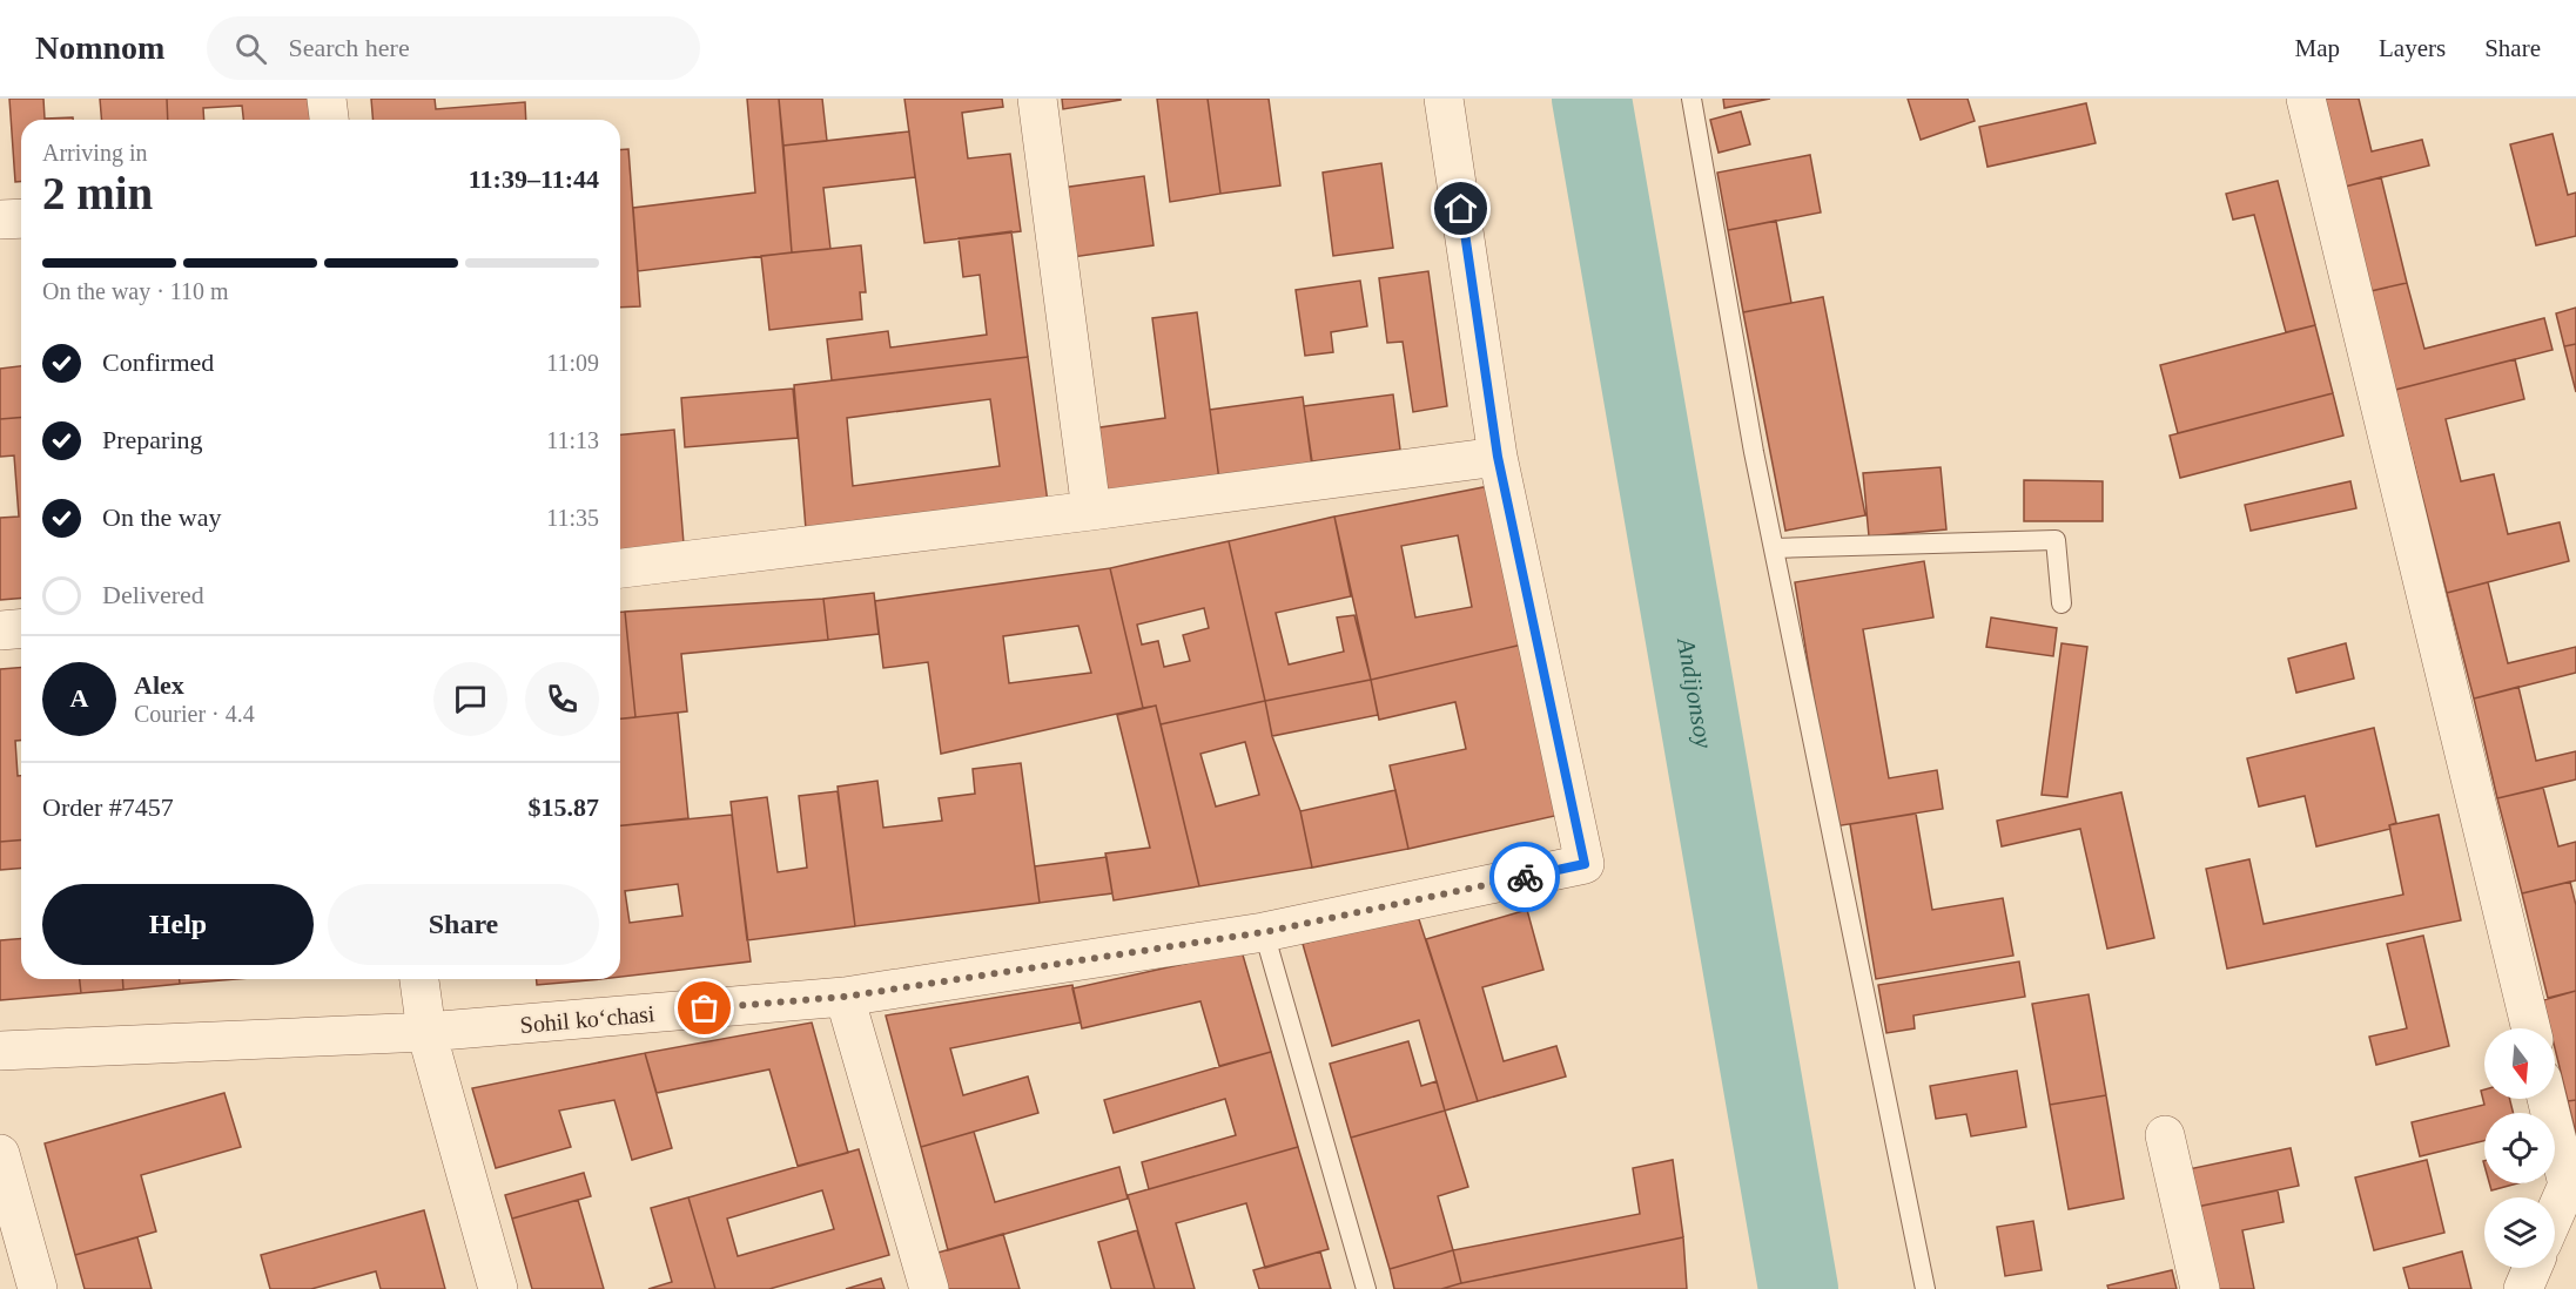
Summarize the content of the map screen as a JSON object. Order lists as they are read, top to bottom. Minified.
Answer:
{"streets":{"street":["Sohil koʻchasi"]},"water":["Andijonsoy"],"north":"bottom","page":{"header":"Nomnom","search":"Search here","nav":["Map","Layers","Share"],"heading":["2 min","Arriving in","11:39–11:44"],"panel":["Alex","Courier · 4.4","Order #7457","$15.87"],"bar":"On the way · 110 m","list":[["Confirmed","11:09"],["Preparing","11:13"],["On the way","11:35"],"Delivered"],"round":"A","buttons":["Help","Share"]}}
